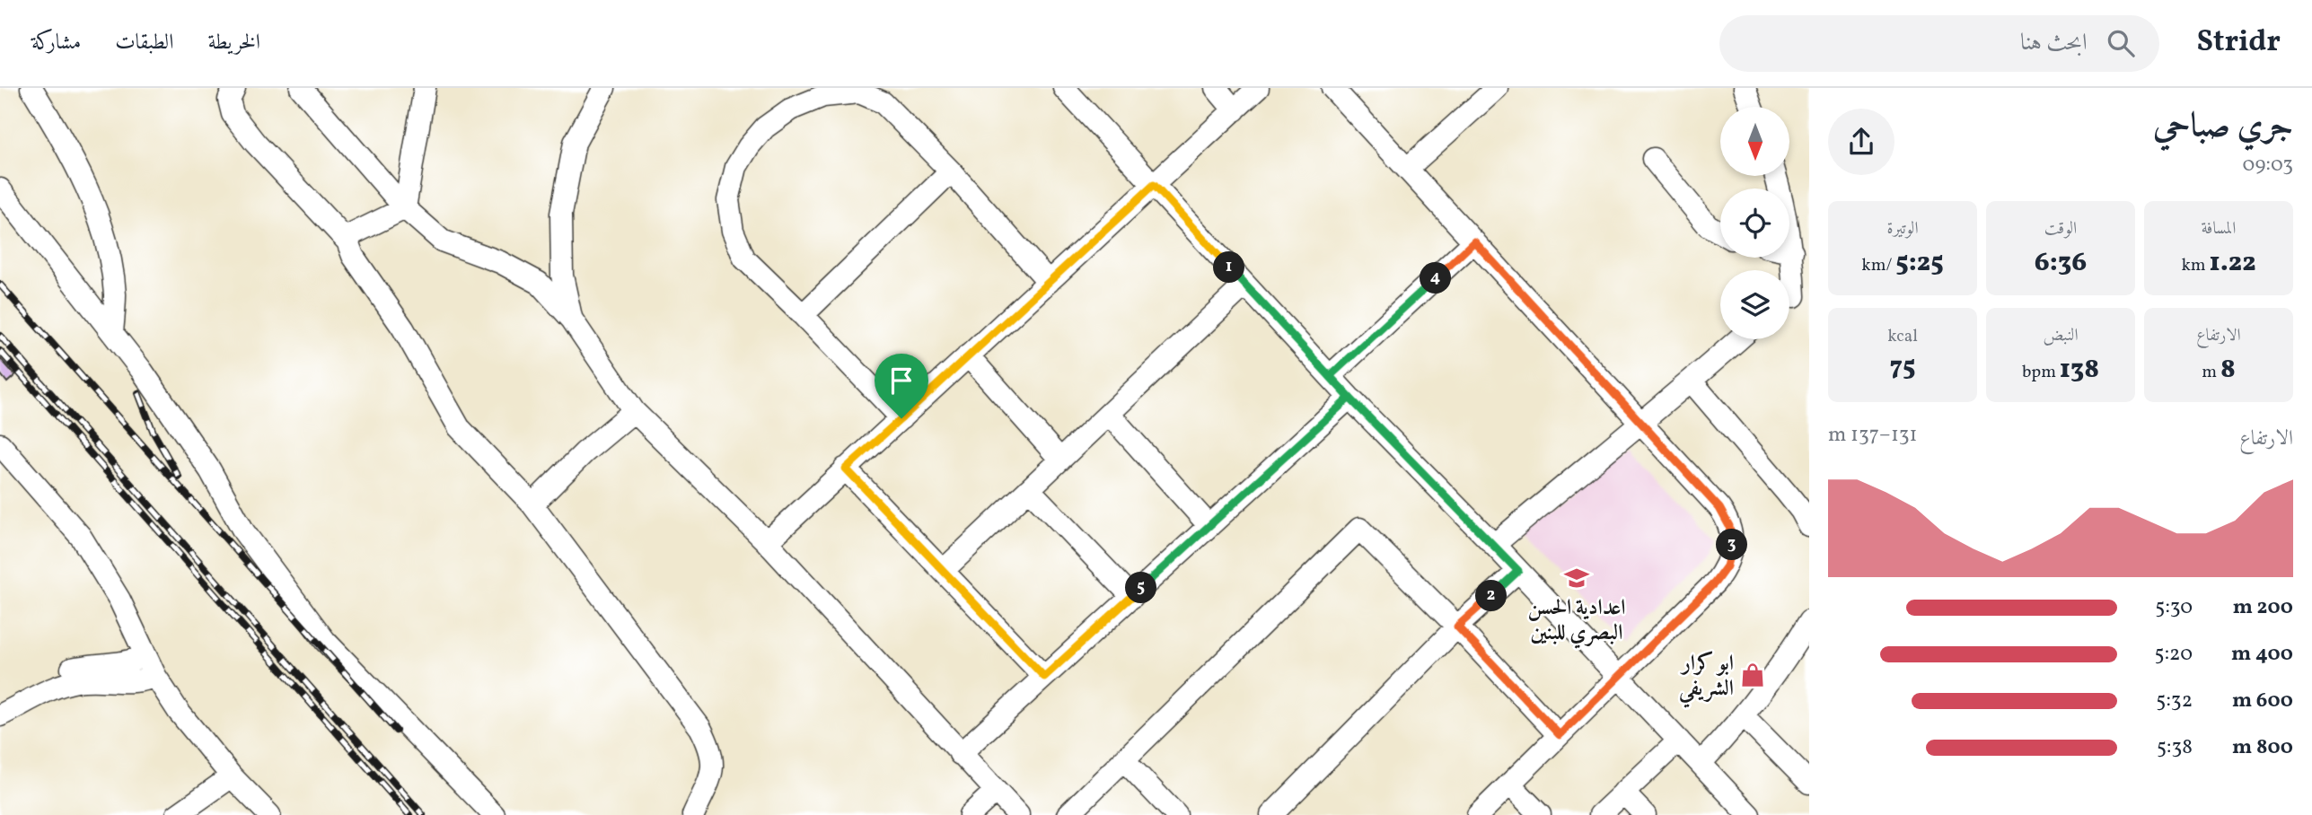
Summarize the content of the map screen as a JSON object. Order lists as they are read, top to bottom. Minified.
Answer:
{"places":{"school or university":["اعدادية الحسن البصري للبنين"],"shop":["ابو كرار الشريفي"]},"north":"bottom","page":{"header":"Stridr","search":"ابحث هنا","nav":["الخريطة","الطبقات","مشاركة"],"heading":["جري صباحي","09:03"],"stats":[["المسافة","1.22 km"],["الوقت","6:36"],["الوتيرة","5:25 /km"],["الارتفاع","8 m"],["النبض","138 bpm"],["kcal","75"]],"pins":["1","4","3","5","2"],"chart":["الارتفاع","131–137 m"],"list":[{"name":"200 m","note":"5:30"},{"name":"400 m","note":"5:20"},{"name":"600 m","note":"5:32"},{"name":"800 m","note":"5:38"}]}}
